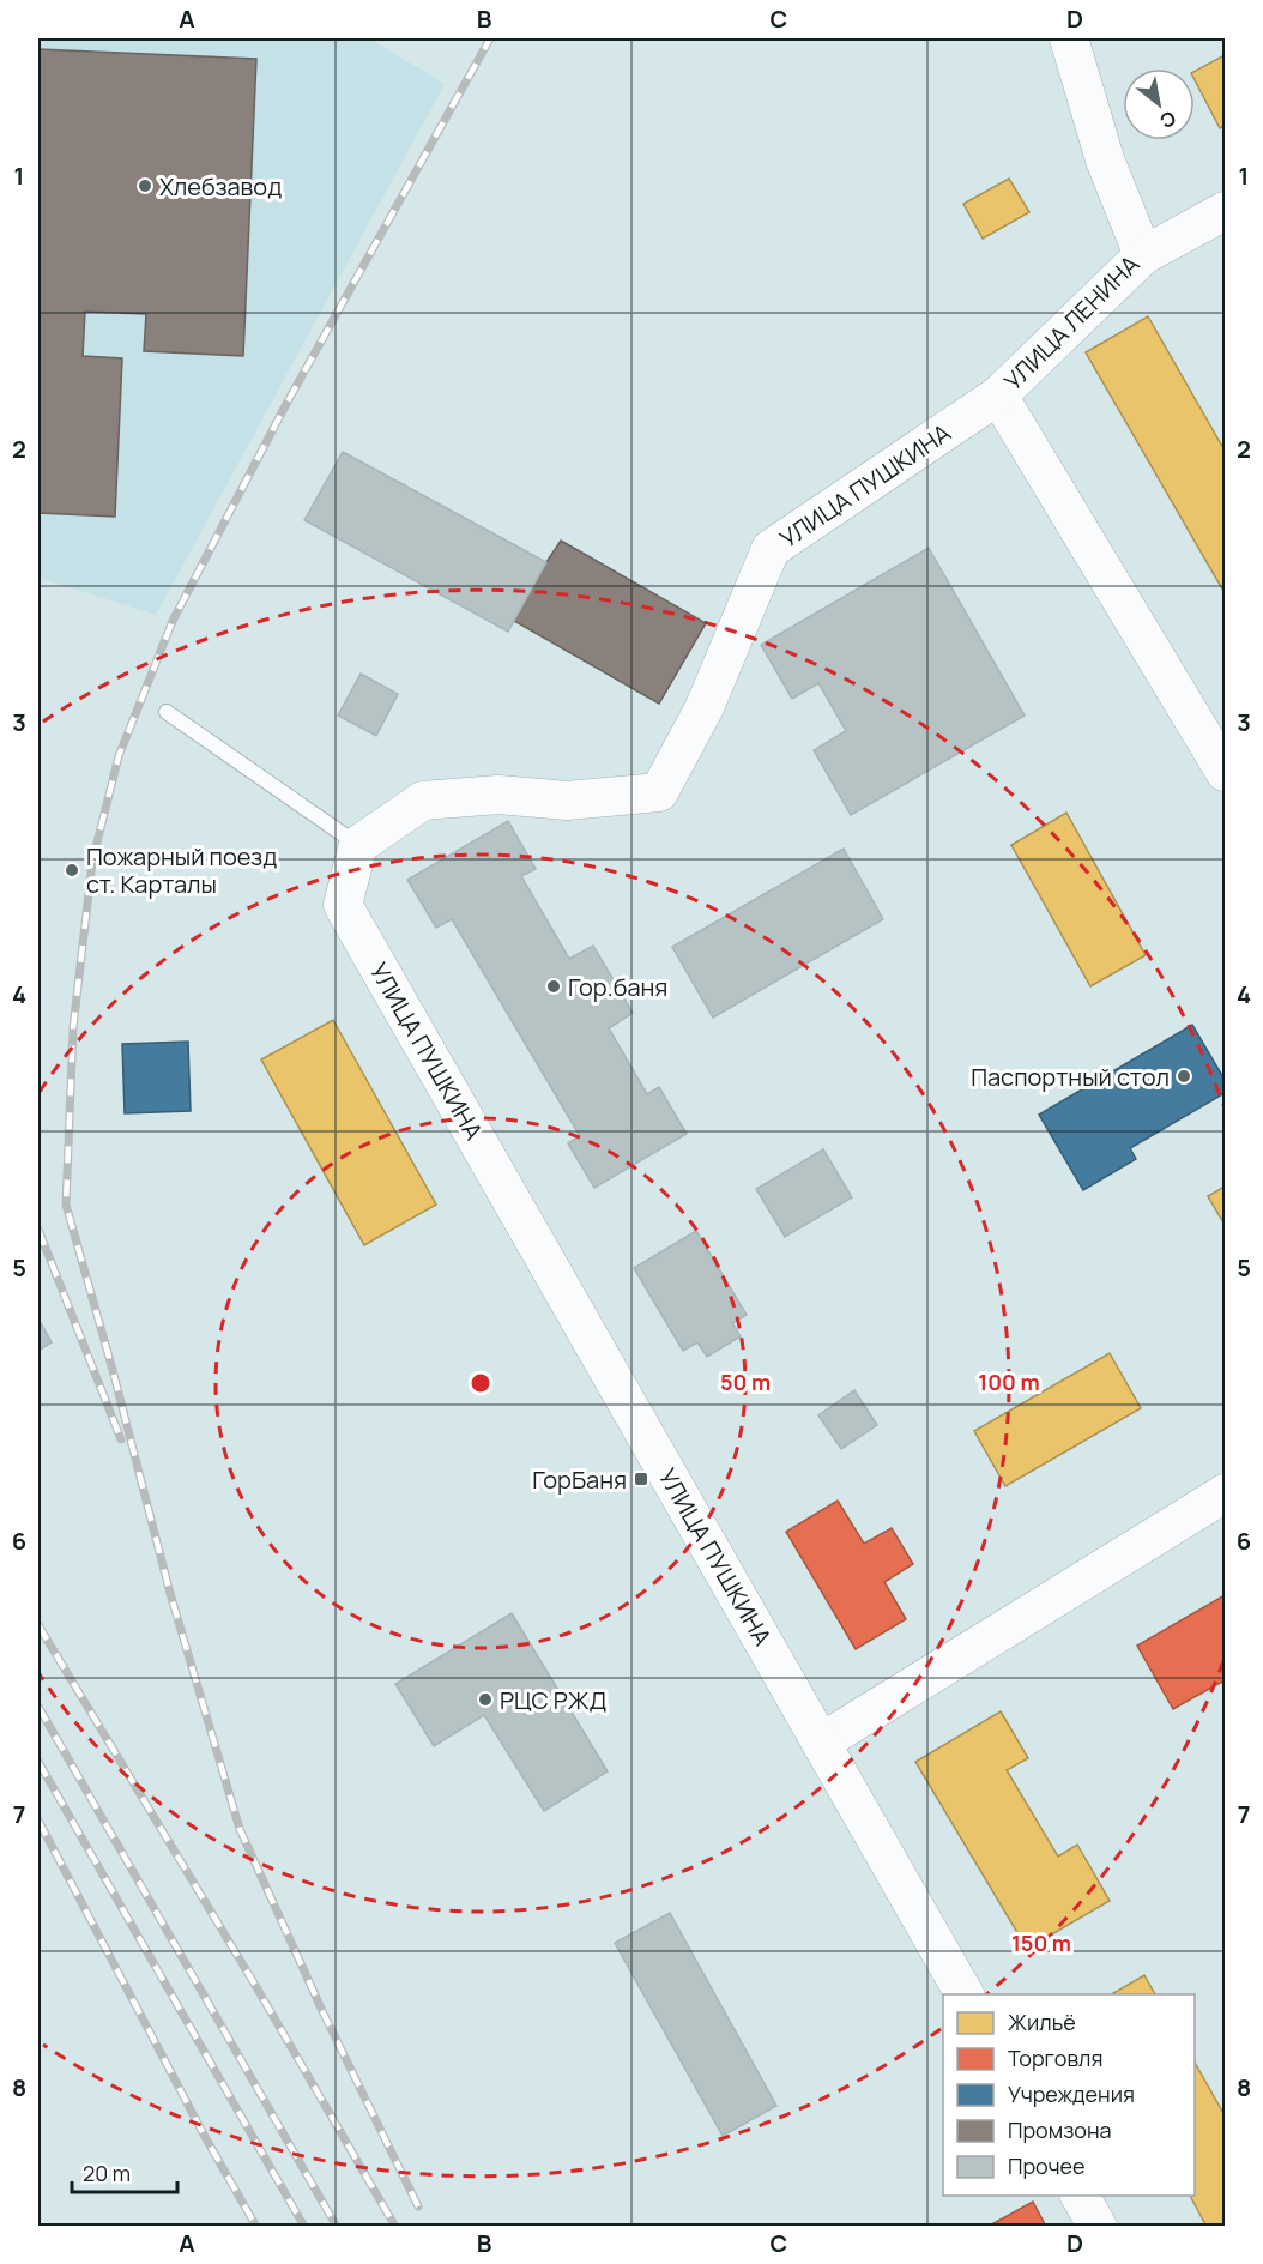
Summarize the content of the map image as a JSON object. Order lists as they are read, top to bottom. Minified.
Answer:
{"streets":{"street":["УЛИЦА ЛЕНИНА","УЛИЦА ПУШКИНА"]},"crossings":[["УЛИЦА ЛЕНИНА","УЛИЦА ПУШКИНА"]],"places":{"other":["Хлебзавод","Пожарный поезд ст. Карталы","Гор.баня","Паспортный стол","РЦС РЖД"],"transit":["ГорБаня"]},"legend":["Жильё","Торговля","Учреждения","Промзона","Прочее"],"scale_bar":"20 m","north":"bottom right","grid":{"columns":["A","B","C","D"],"rows":["1","2","3","4","5","6","7","8"]},"rings":["50 m","100 m","150 m"]}
